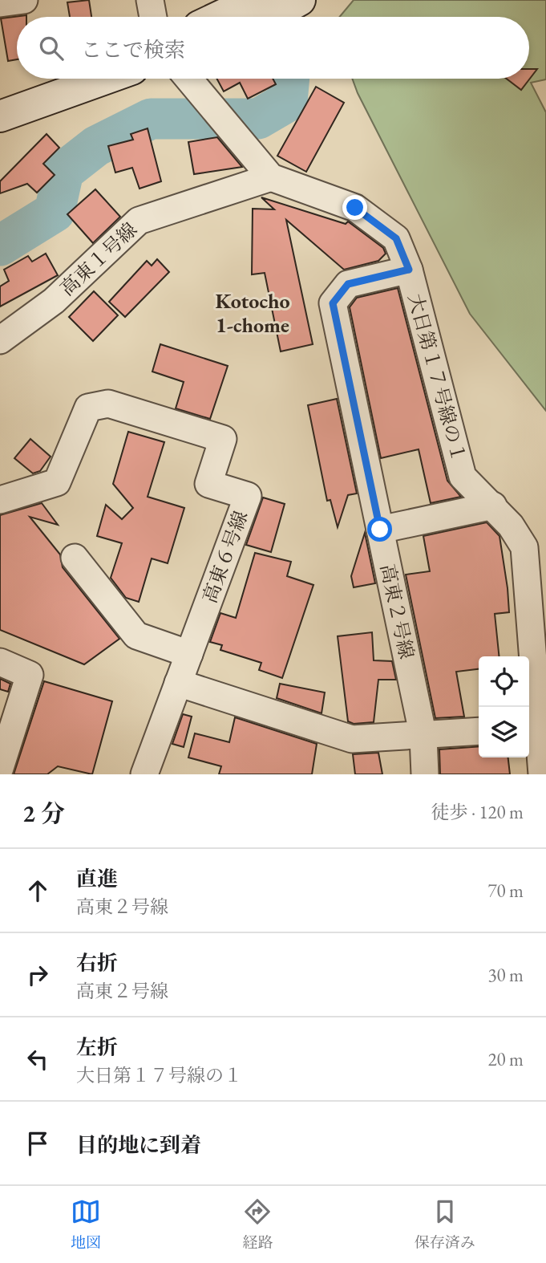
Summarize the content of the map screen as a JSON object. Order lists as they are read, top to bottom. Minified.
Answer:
{"streets":{"street":["高東１号線","大日第１７号線の１","高東６号線","高東２号線"]},"crossings":[["高東１号線","大日第１７号線の１"],["大日第１７号線の１","高東２号線"]],"districts":["Kotocho 1-chome"],"page":{"search":"ここで検索","heading":["2 分","徒歩 · 120 m"],"list":[["直進","高東２号線","70 m"],["右折","高東２号線","30 m"],["左折","大日第１７号線の１","20 m"],"目的地に到着"],"nav":["地図","経路","保存済み"]}}
